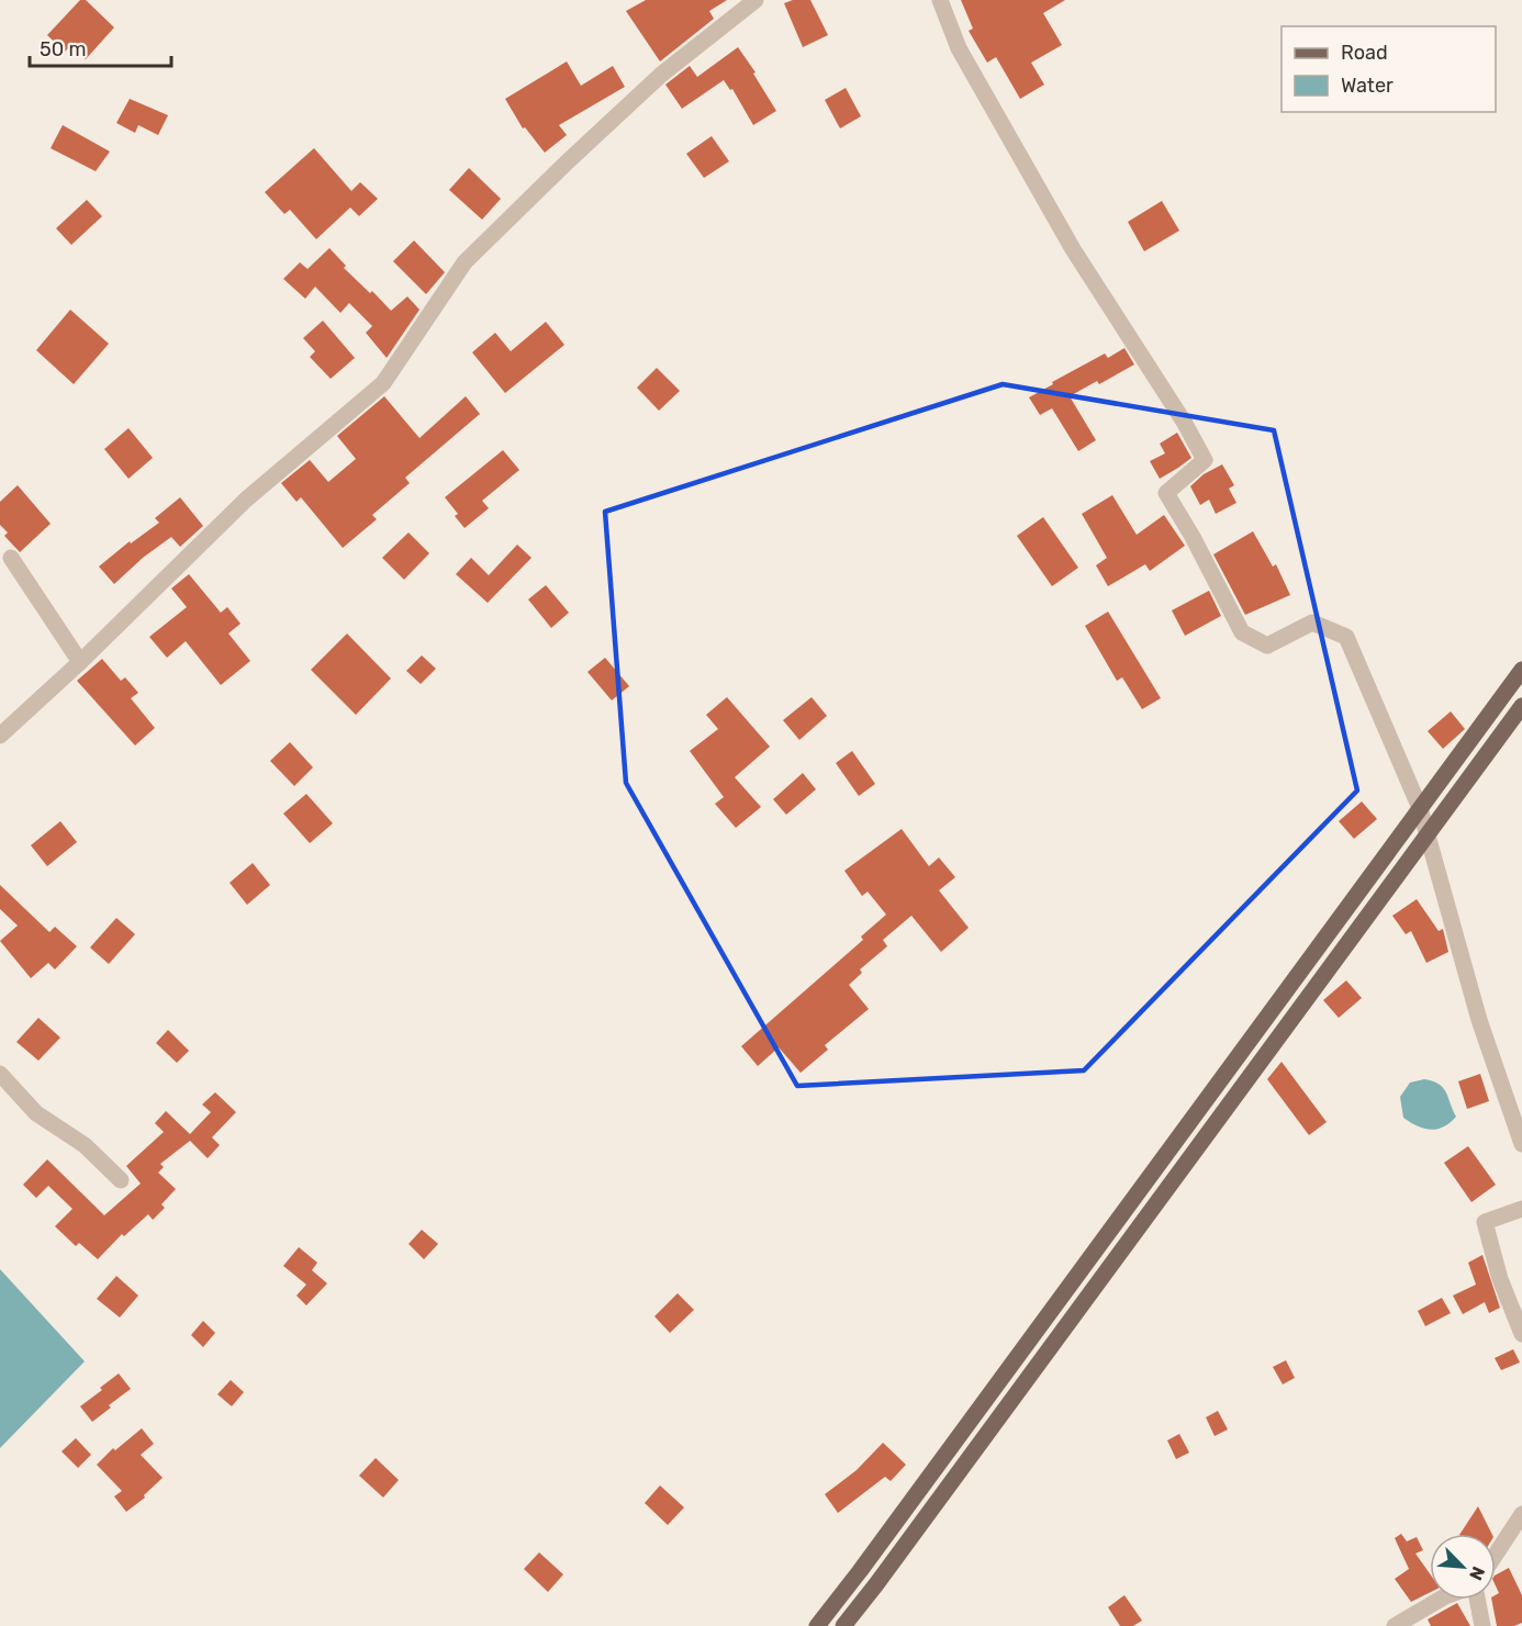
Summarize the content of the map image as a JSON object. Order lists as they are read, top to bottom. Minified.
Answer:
{"legend":["Road","Water"],"scale_bar":"50 m","north":"bottom right"}
